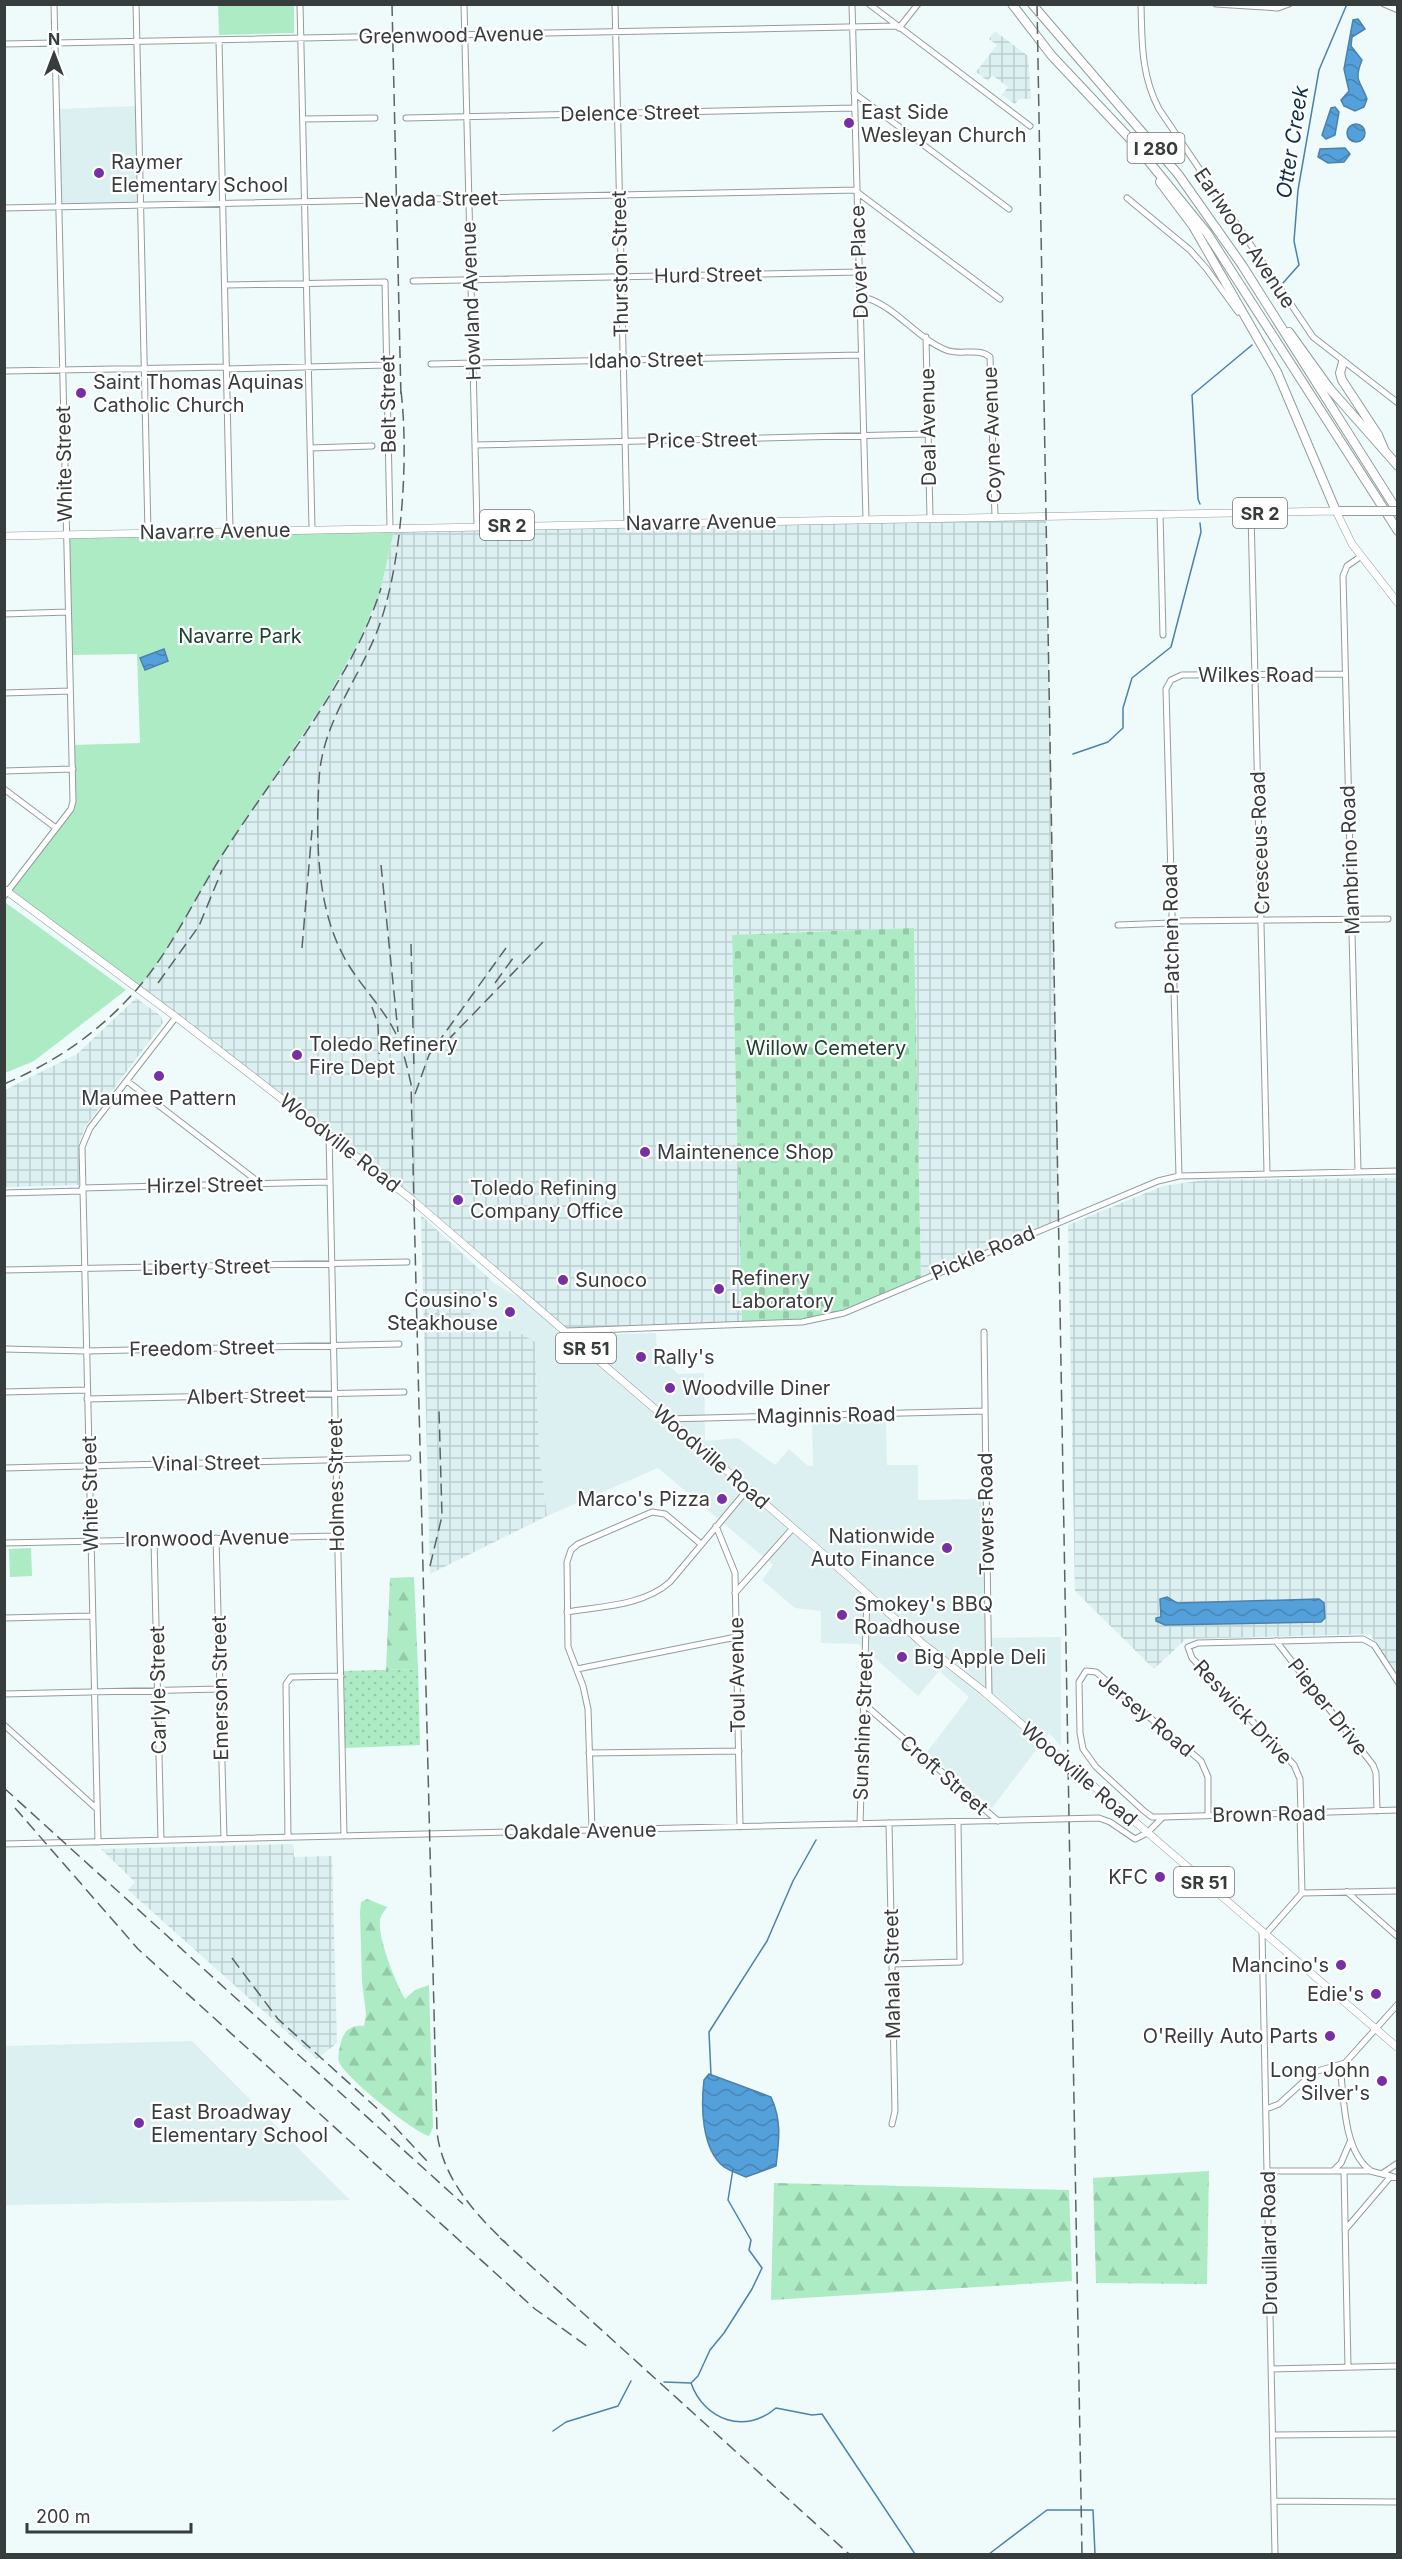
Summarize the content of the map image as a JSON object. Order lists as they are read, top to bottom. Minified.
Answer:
{"streets":{"highway":["I 280","SR 2","Navarre Avenue"],"main road":["Woodville Road","SR 51"],"street":["Greenwood Avenue","Delence Street","Nevada Street","Earlwood Avenue","Dover Place","Thurston Street","Hurd Street","Howland Avenue","Idaho Street","Belt Street","Deal Avenue","Coyne Avenue","Price Street","White Street","Wilkes Road","Cresceus Road","Mambrino Road","Patchen Road","Hirzel Street","Pickle Road","Liberty Street","Freedom Street","Albert Street","Maginnis Road","Vinal Street","Holmes Street","Towers Road","Ironwood Avenue","Toul Avenue","Emerson Street","Carlyle Street","Pieper Drive","Reswick Drive","Jersey Road","Sunshine Street","Croft Street","Brown Road","Oakdale Avenue","Mahala Street","Drouillard Road"]},"crossings":[["Greenwood Avenue","Dover Place"],["Greenwood Avenue","Thurston Street"],["Greenwood Avenue","Howland Avenue"],["Greenwood Avenue","White Street"],["Delence Street","Dover Place"],["Delence Street","Thurston Street"],["Delence Street","Howland Avenue"],["I 280","Navarre Avenue"],["Nevada Street","Dover Place"],["Nevada Street","Thurston Street"],["Nevada Street","Howland Avenue"],["Nevada Street","White Street"],["Dover Place","Hurd Street"],["Dover Place","Idaho Street"],["Dover Place","Price Street"],["Dover Place","Navarre Avenue"],["Thurston Street","Hurd Street"],["Thurston Street","Idaho Street"],["Thurston Street","Price Street"],["Thurston Street","Navarre Avenue"],["Hurd Street","Howland Avenue"],["Howland Avenue","Idaho Street"],["Howland Avenue","Price Street"],["Howland Avenue","Navarre Avenue"],["Belt Street","Navarre Avenue"],["Deal Avenue","Coyne Avenue"],["Deal Avenue","Price Street"],["Deal Avenue","Navarre Avenue"],["Coyne Avenue","Navarre Avenue"],["White Street","Navarre Avenue"],["White Street","Hirzel Street"],["White Street","Liberty Street"],["White Street","Freedom Street"],["White Street","Albert Street"],["White Street","Vinal Street"],["White Street","Ironwood Avenue"],["White Street","Oakdale Avenue"],["Navarre Avenue","Cresceus Road"],["Wilkes Road","Cresceus Road"],["Wilkes Road","Mambrino Road"],["Wilkes Road","Patchen Road"],["Cresceus Road","Pickle Road"],["Mambrino Road","Pickle Road"],["Patchen Road","Pickle Road"],["Woodville Road","Pickle Road"],["Woodville Road","Maginnis Road"],["Woodville Road","Holmes Street"],["Woodville Road","Towers Road"],["Woodville Road","Sunshine Street"],["Woodville Road","Oakdale Avenue"],["Woodville Road","Drouillard Road"],["Hirzel Street","Holmes Street"],["Liberty Street","Holmes Street"],["Freedom Street","Holmes Street"],["Albert Street","Holmes Street"],["Maginnis Road","Towers Road"],["Vinal Street","Holmes Street"],["Holmes Street","Ironwood Avenue"],["Holmes Street","Oakdale Avenue"],["Ironwood Avenue","Emerson Street"],["Ironwood Avenue","Carlyle Street"],["Toul Avenue","Oakdale Avenue"],["Emerson Street","Oakdale Avenue"],["Carlyle Street","Oakdale Avenue"],["Pieper Drive","Reswick Drive"],["Pieper Drive","Brown Road"],["Reswick Drive","Brown Road"],["Jersey Road","Brown Road"],["Sunshine Street","Croft Street"],["Sunshine Street","Oakdale Avenue"],["Croft Street","Oakdale Avenue"],["Oakdale Avenue","Mahala Street"]],"water":["Otter Creek"],"parks":["Navarre Park","Willow Cemetery"],"places":["East Side Wesleyan Church","Raymer Elementary School","Saint Thomas Aquinas Catholic Church","Toledo Refinery Fire Dept","Maumee Pattern","Maintenence Shop","Toledo Refining Company Office","Sunoco","Refinery Laboratory","Cousino's Steakhouse","Rally's","Woodville Diner","Marco's Pizza","Nationwide Auto Finance","Smokey's BBQ Roadhouse","Big Apple Deli","KFC","Mancino's","Edie's","O'Reilly Auto Parts","Long John Silver's","East Broadway Elementary School"],"scale_bar":"200 m","north":"top"}
